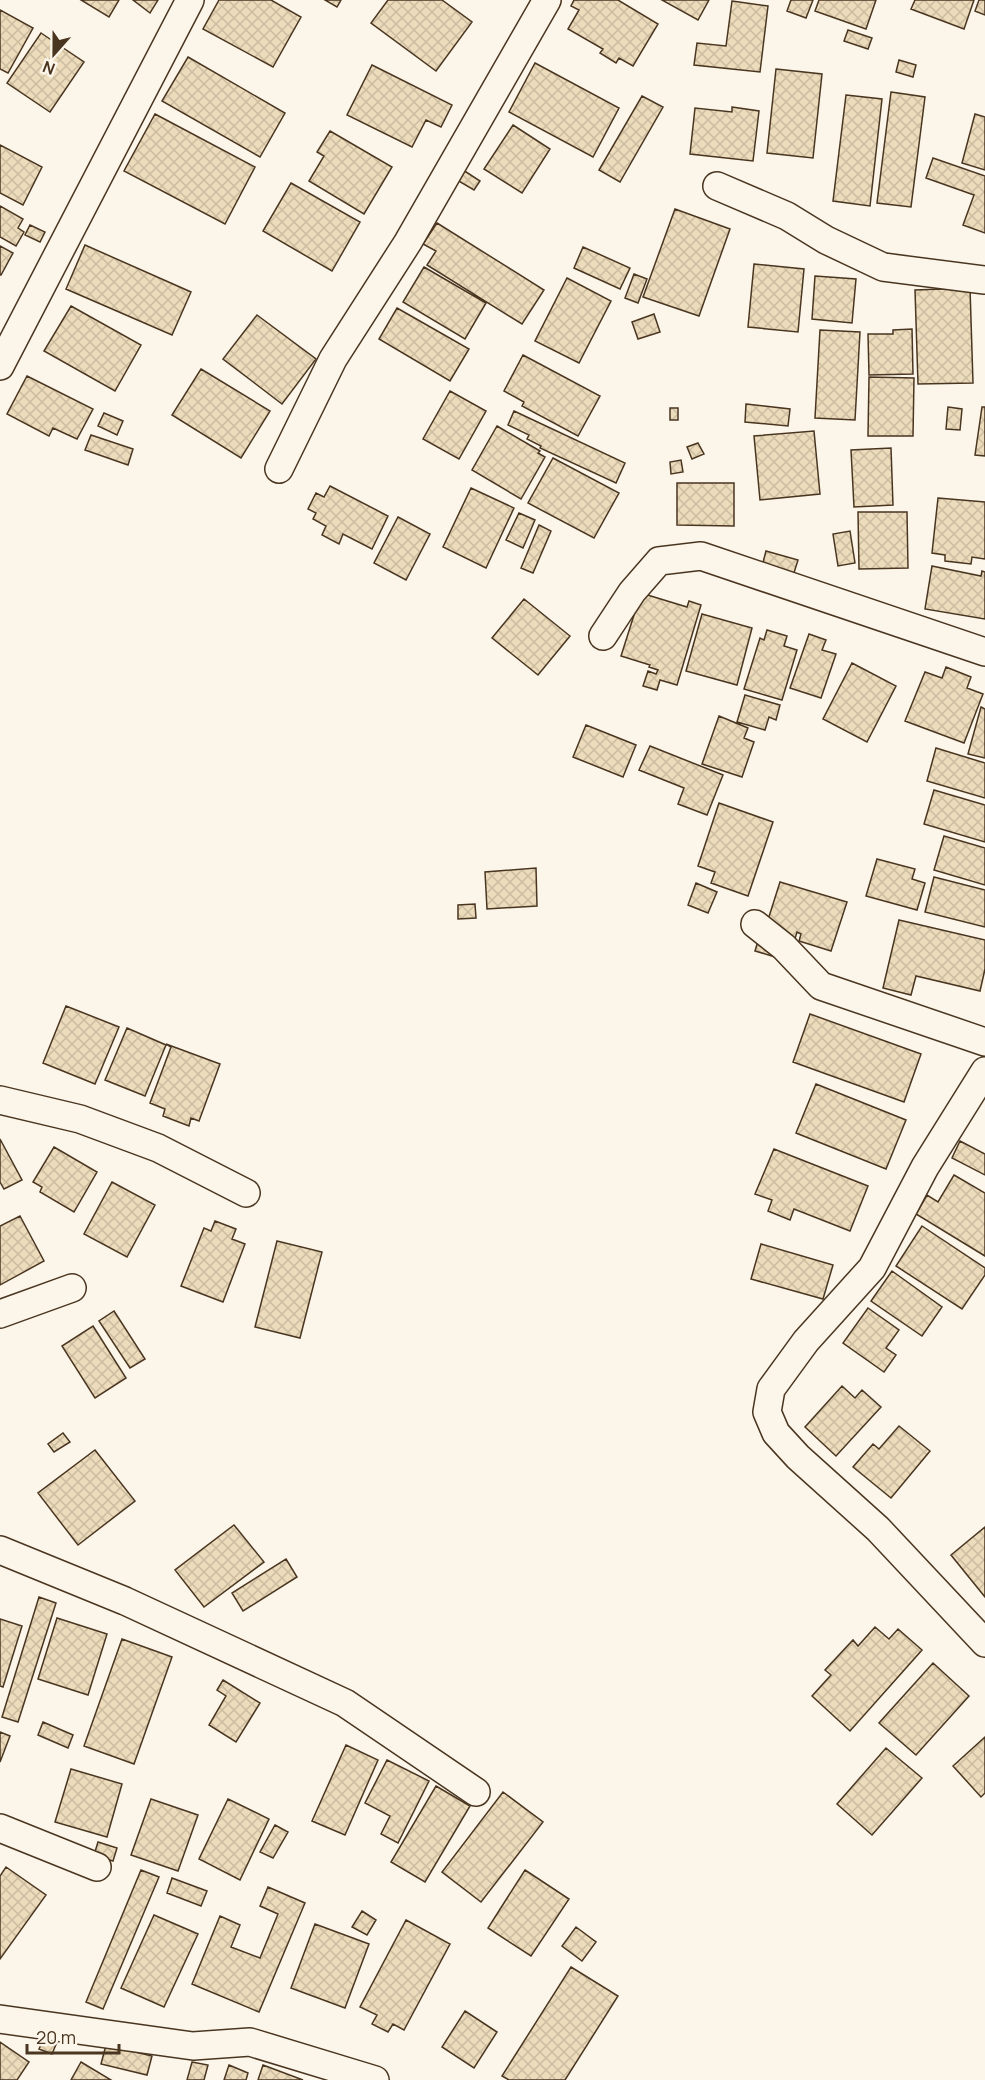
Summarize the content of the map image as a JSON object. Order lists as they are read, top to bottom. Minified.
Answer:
{"scale_bar":"20 m","north":"bottom"}
